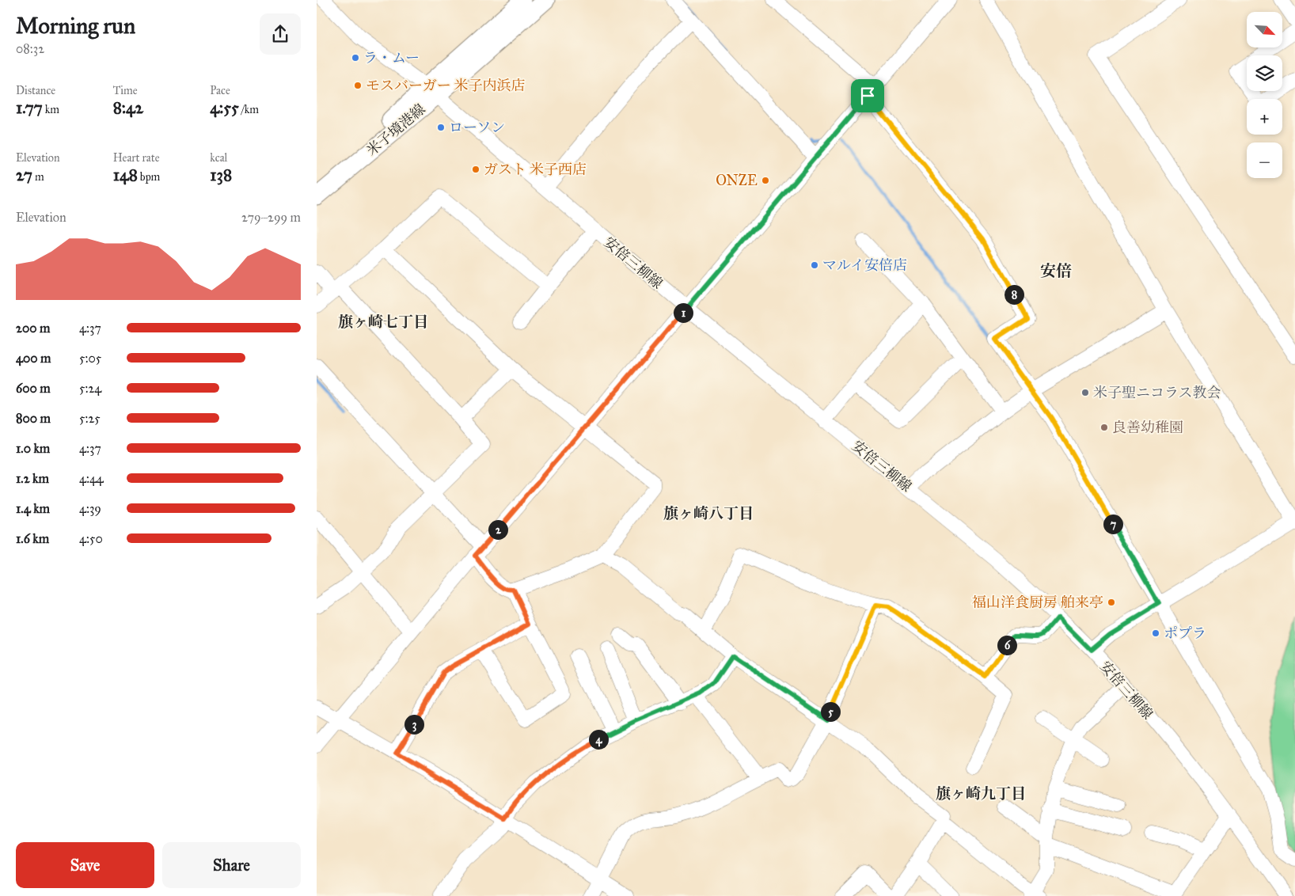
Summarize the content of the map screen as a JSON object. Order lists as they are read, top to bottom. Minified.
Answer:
{"streets":{"main road":["米子境港線"],"street":["安倍三柳線"]},"crossings":[["米子境港線","安倍三柳線"]],"districts":["安倍","旗ヶ崎七丁目","旗ヶ崎八丁目","旗ヶ崎九丁目"],"places":["ラ・ムー","モスバーガー 米子内浜店","ローソン","ガスト 米子西店","ONZE","マルイ安倍店","米子聖ニコラス教会","良善幼稚園","福山洋食厨房 舶来亭","ポプラ"],"north":"bottom right","page":{"heading":["Morning run","08:32"],"map_buttons":["+","−"],"stats":[["Distance","1.77 km"],["Time","8:42"],["Pace","4:55 /km"],["Elevation","27 m"],["Heart rate","148 bpm"],["kcal","138"]],"chart":["Elevation","279–299 m"],"pins":["8","1","7","2","6","5","3","4"],"list":[{"name":"200 m","note":"4:37"},{"name":"400 m","note":"5:05"},{"name":"600 m","note":"5:24"},{"name":"800 m","note":"5:25"},{"name":"1.0 km","note":"4:37"},{"name":"1.2 km","note":"4:44"},{"name":"1.4 km","note":"4:39"},{"name":"1.6 km","note":"4:50"}],"buttons":["Save","Share"]}}
